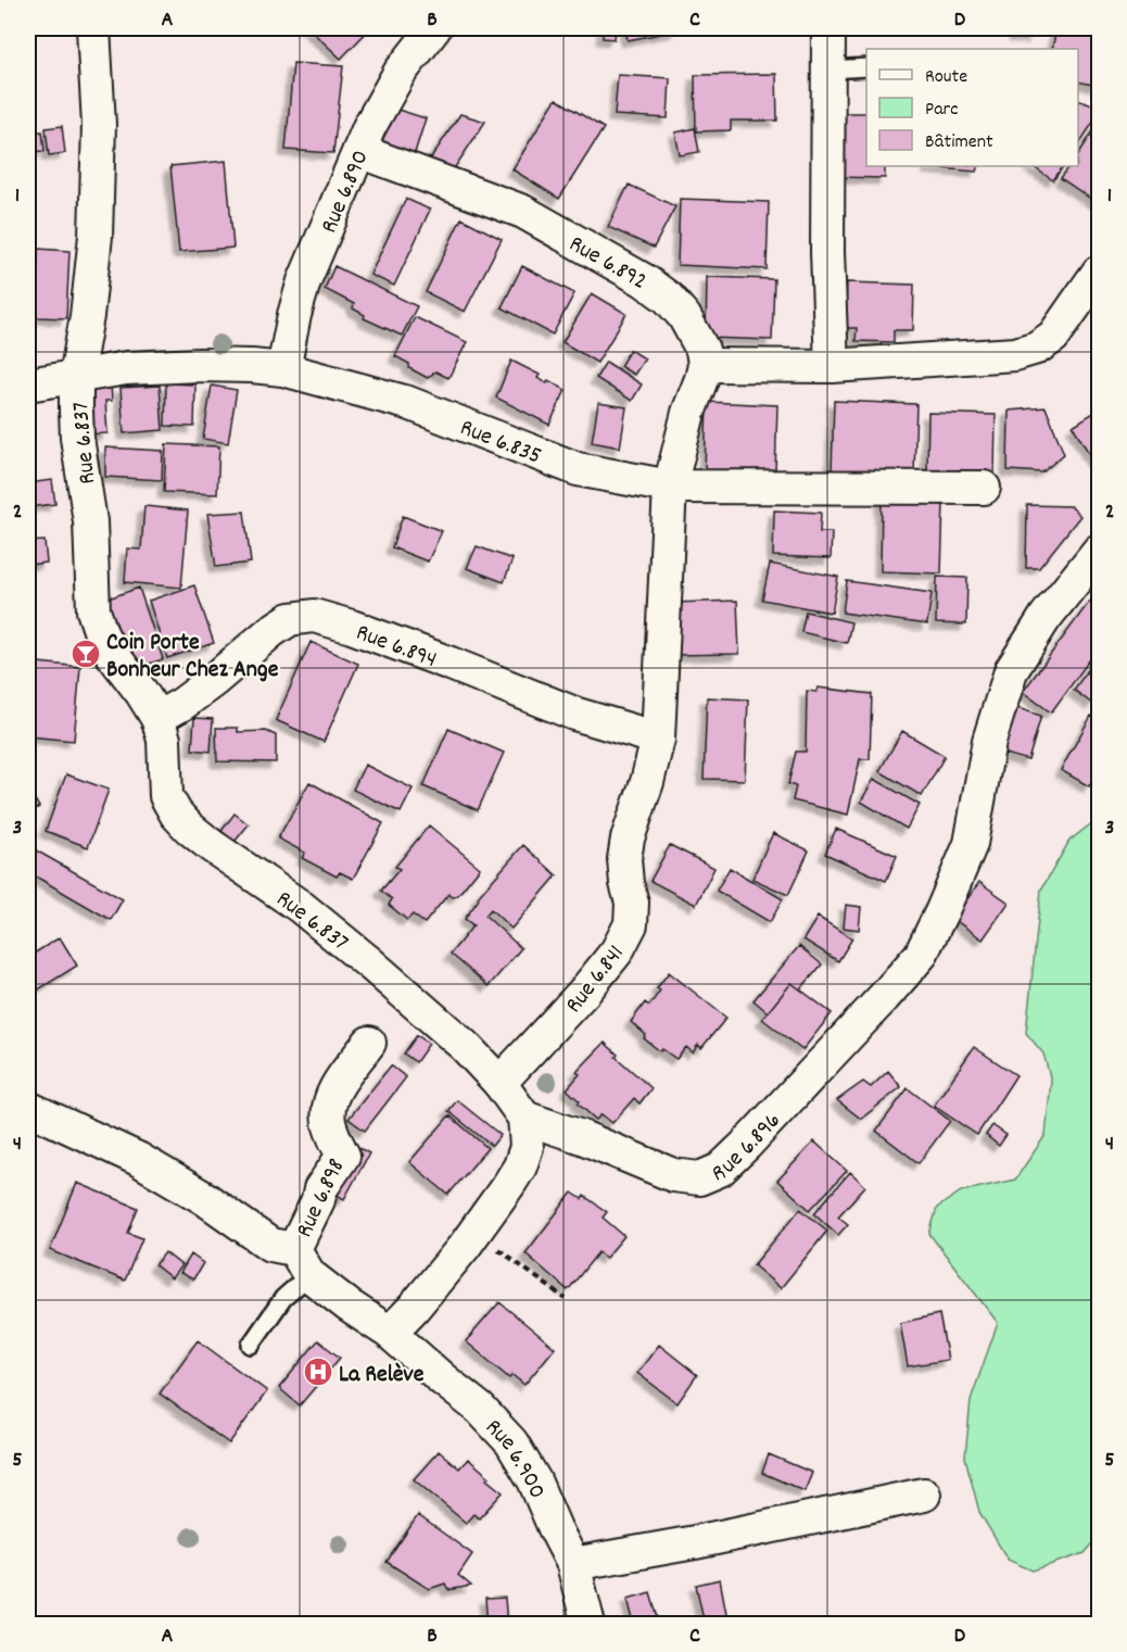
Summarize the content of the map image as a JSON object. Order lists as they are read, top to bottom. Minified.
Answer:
{"streets":{"street":["Rue 6.890","Rue 6.892","Rue 6.835","Rue 6.837","Rue 6.894","Rue 6.841","Rue 6.896","Rue 6.898","Rue 6.900"]},"crossings":[["Rue 6.890","Rue 6.892"],["Rue 6.890","Rue 6.835"],["Rue 6.835","Rue 6.837"],["Rue 6.835","Rue 6.841"],["Rue 6.837","Rue 6.894"],["Rue 6.837","Rue 6.841"],["Rue 6.837","Rue 6.896"],["Rue 6.894","Rue 6.841"]],"places":{"bar":["Coin Porte Bonheur Chez Ange"],"hospital":["La Relève"]},"legend":["Route","Parc","Bâtiment"],"grid":{"columns":["A","B","C","D"],"rows":["1","2","3","4","5"]}}
